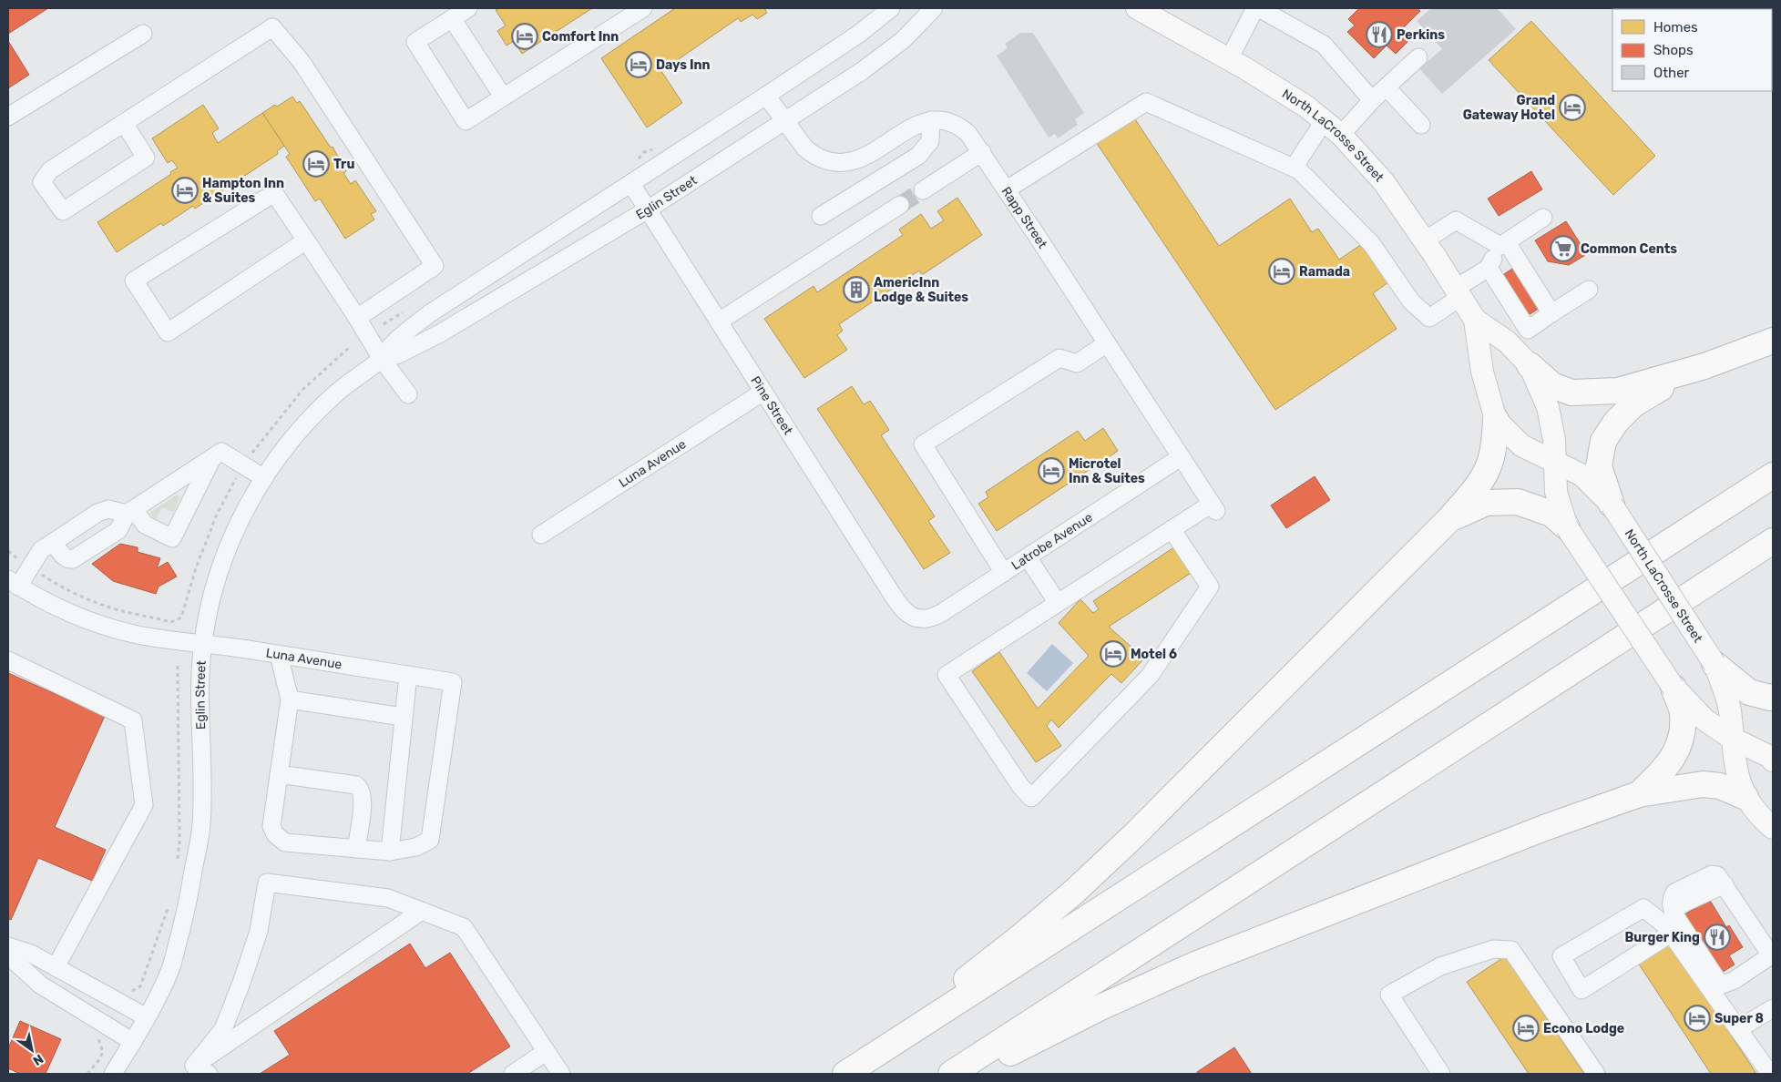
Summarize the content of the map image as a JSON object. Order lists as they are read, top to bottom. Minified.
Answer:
{"streets":{"main road":["North LaCrosse Street"],"street":["Eglin Street","Rapp Street","Pine Street","Luna Avenue","Latrobe Avenue"]},"crossings":[["Eglin Street","Rapp Street"],["Eglin Street","Pine Street"],["Eglin Street","Luna Avenue"],["Rapp Street","Latrobe Avenue"],["Pine Street","Luna Avenue"],["Pine Street","Latrobe Avenue"]],"places":{"restaurant":["Perkins","Burger King"],"hotel":["Comfort Inn","Days Inn","Grand Gateway Hotel","Tru","Hampton Inn & Suites","Ramada","Microtel Inn & Suites","Motel 6","Super 8","Econo Lodge"],"supermarket":["Common Cents"],"building":["AmericInn Lodge & Suites"]},"legend":["Homes","Shops","Other"],"north":"bottom right"}
